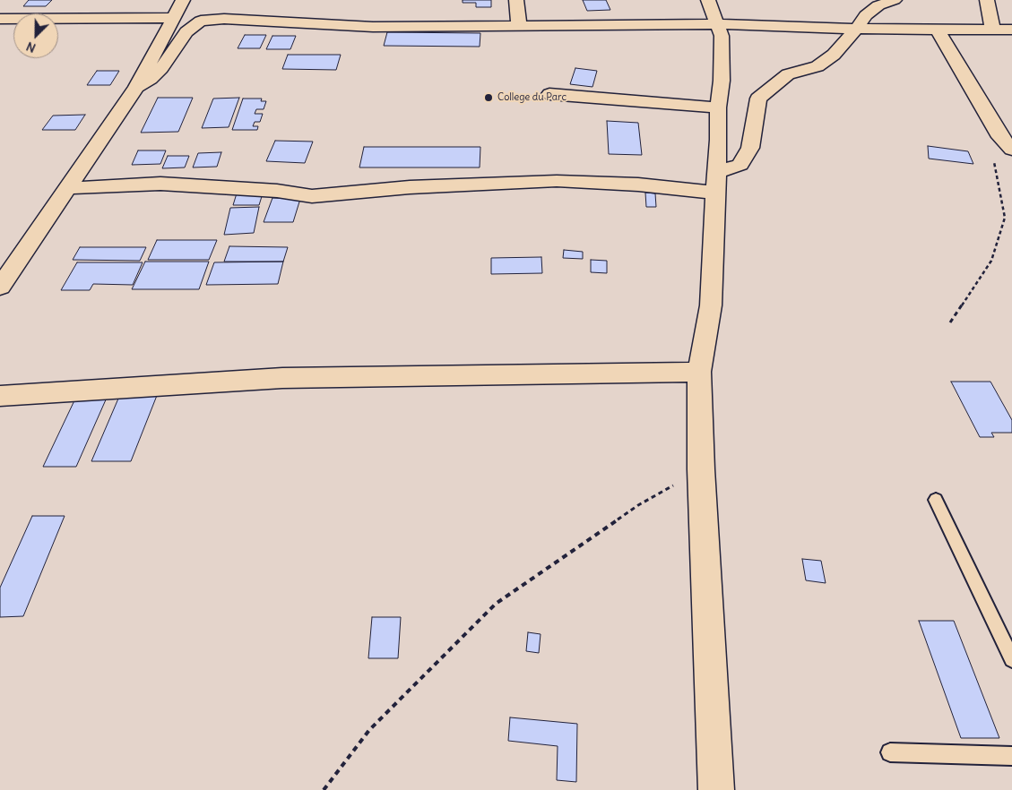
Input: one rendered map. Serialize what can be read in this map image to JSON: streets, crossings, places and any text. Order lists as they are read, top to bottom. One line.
{"places":["College du Parc"],"north":"bottom left"}
